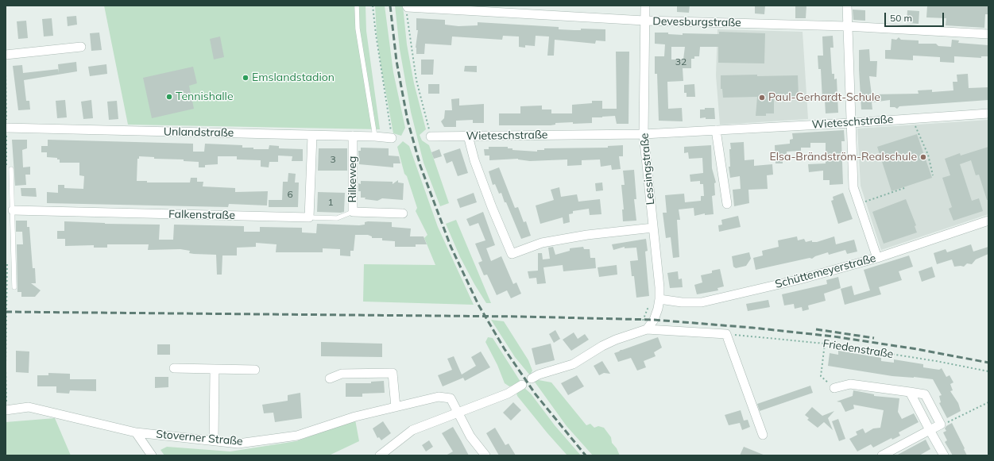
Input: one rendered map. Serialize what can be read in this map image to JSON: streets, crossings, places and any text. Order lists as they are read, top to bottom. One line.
{"streets":{"street":["Devesburgstraße","Wieteschstraße","Unlandstraße","Lessingstraße","Rilkeweg","Falkenstraße","Schüttemeyerstraße","Stoverner Straße"],"path":["Friedenstraße"]},"crossings":[["Devesburgstraße","Lessingstraße"],["Wieteschstraße","Lessingstraße"],["Unlandstraße","Rilkeweg"],["Lessingstraße","Schüttemeyerstraße"]],"places":["Emslandstadion","Tennishalle","Paul-Gerhardt-Schule","Elsa-Brändström-Realschule"],"house_numbers":["32","3","6","1"],"scale_bar":"50 m"}
